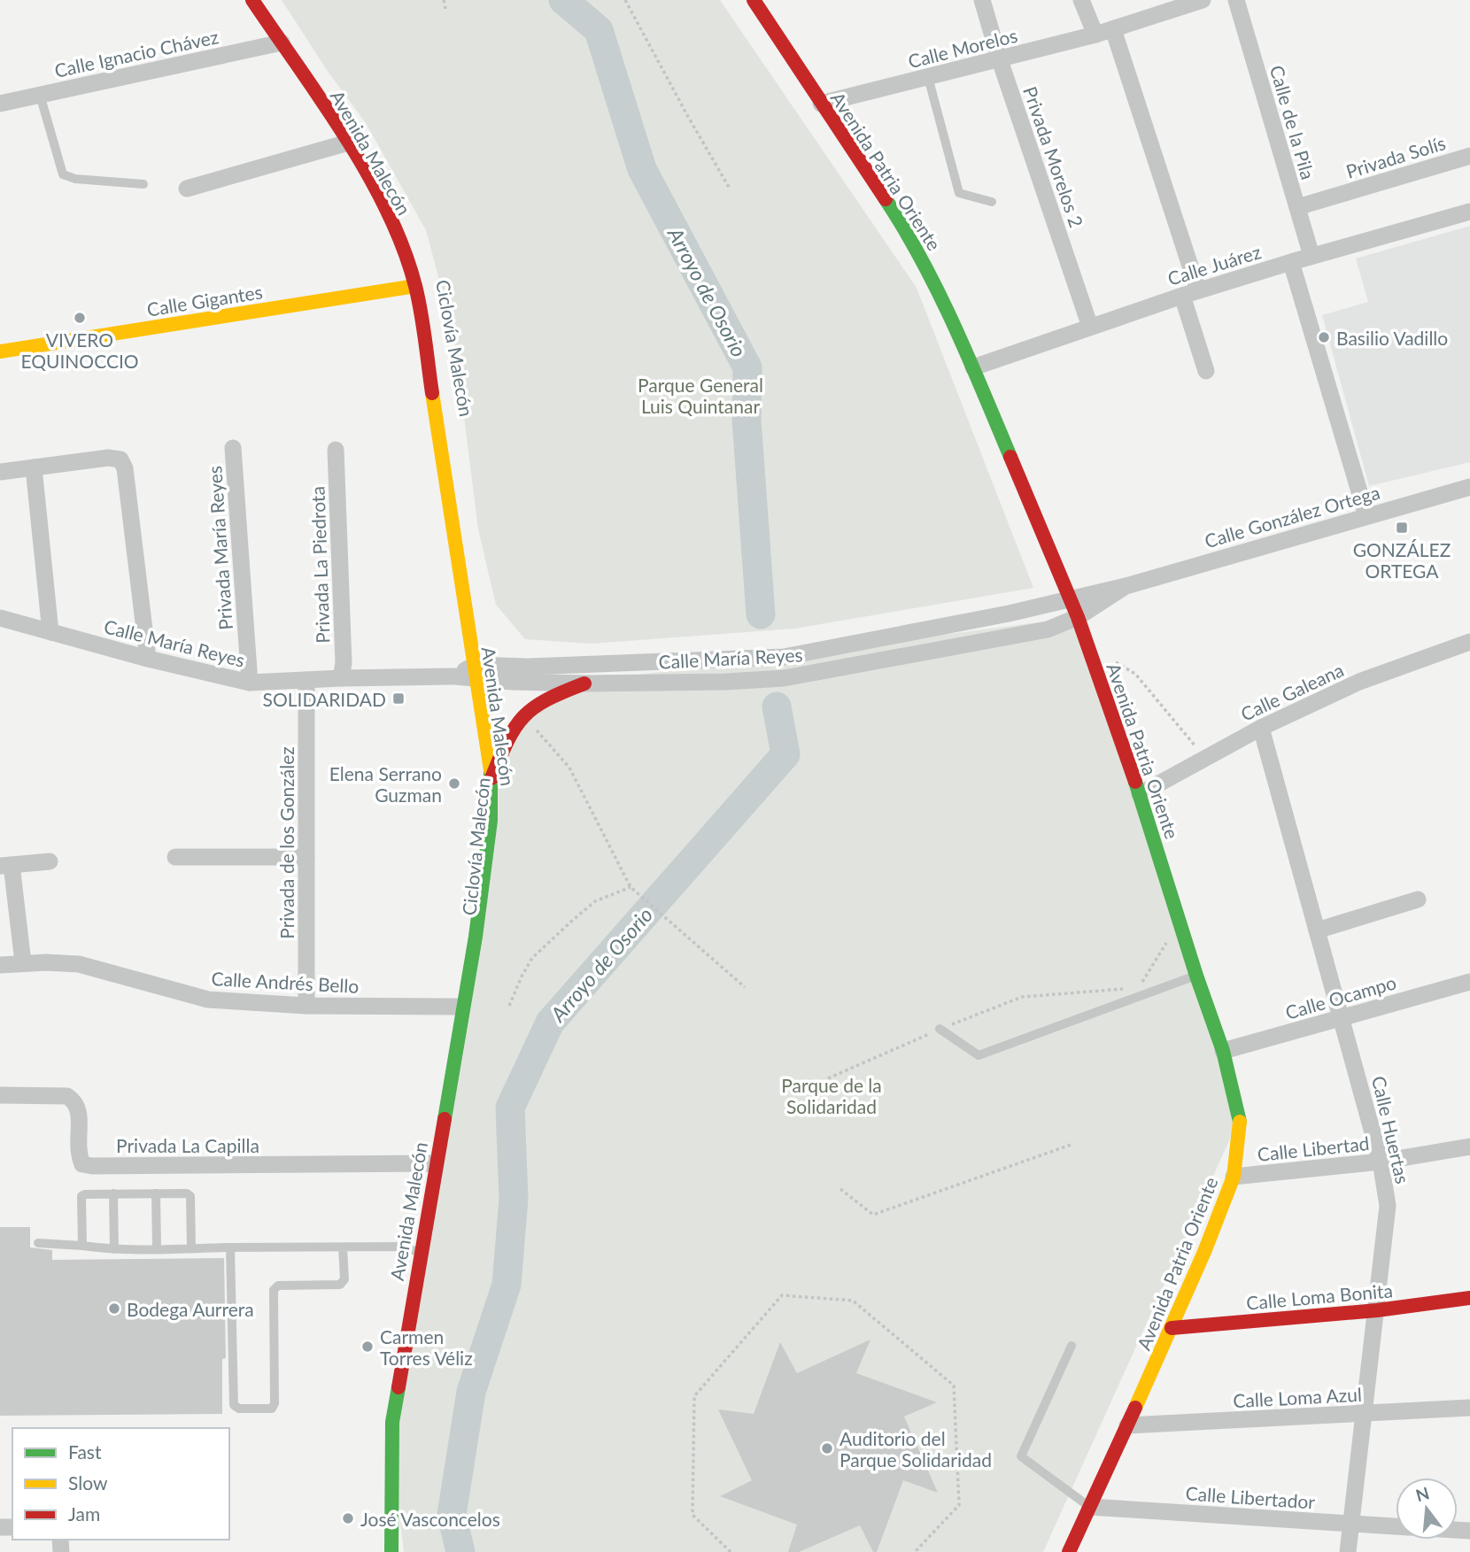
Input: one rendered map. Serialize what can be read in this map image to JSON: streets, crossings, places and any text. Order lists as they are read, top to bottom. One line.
{"streets":{"street":["Calle Morelos","Calle Ignacio Chávez","Calle de la Pila","Avenida Malecón","Privada Morelos 2","Privada Solís","Avenida Patria Oriente","Calle Juárez","Calle Gigantes","Calle González Ortega","Privada María Reyes","Privada La Piedrota","Calle María Reyes","Calle Galeana","Privada de los González","Calle Andrés Bello","Calle Ocampo","Calle Huertas","Privada La Capilla","Calle Libertad","Calle Loma Bonita","Calle Loma Azul","Calle Libertador"]},"crossings":[["Calle Morelos","Privada Morelos 2"],["Calle Morelos","Avenida Patria Oriente"],["Calle Ignacio Chávez","Avenida Malecón"],["Calle de la Pila","Privada Solís"],["Calle de la Pila","Calle Juárez"],["Avenida Malecón","Calle Gigantes"],["Avenida Malecón","Calle María Reyes"],["Avenida Malecón","Calle Andrés Bello"],["Avenida Malecón","Privada La Capilla"],["Privada Morelos 2","Calle Juárez"],["Avenida Patria Oriente","Calle Juárez"],["Avenida Patria Oriente","Calle González Ortega"],["Avenida Patria Oriente","Calle María Reyes"],["Avenida Patria Oriente","Calle Galeana"],["Avenida Patria Oriente","Calle Ocampo"],["Avenida Patria Oriente","Calle Libertad"],["Avenida Patria Oriente","Calle Loma Bonita"],["Avenida Patria Oriente","Calle Loma Azul"],["Avenida Patria Oriente","Calle Libertador"],["Calle González Ortega","Calle María Reyes"],["Privada María Reyes","Calle María Reyes"],["Privada La Piedrota","Calle María Reyes"],["Calle María Reyes","Privada de los González"],["Calle Galeana","Calle Huertas"],["Privada de los González","Calle Andrés Bello"],["Calle Ocampo","Calle Huertas"],["Calle Huertas","Calle Libertad"],["Calle Huertas","Calle Loma Bonita"],["Calle Huertas","Calle Loma Azul"],["Calle Huertas","Calle Libertador"]],"water":["Arroyo de Osorio"],"parks":["Parque General Luis Quintanar","Parque de la Solidaridad"],"places":{"other":["VIVERO EQUINOCCIO","Basilio Vadillo","Elena Serrano Guzman","Bodega Aurrera","Carmen Torres Véliz","Auditorio del Parque Solidaridad","José Vasconcelos"],"transit":["GONZÁLEZ ORTEGA","SOLIDARIDAD"]},"legend":["Fast","Slow","Jam"],"north":"top"}
